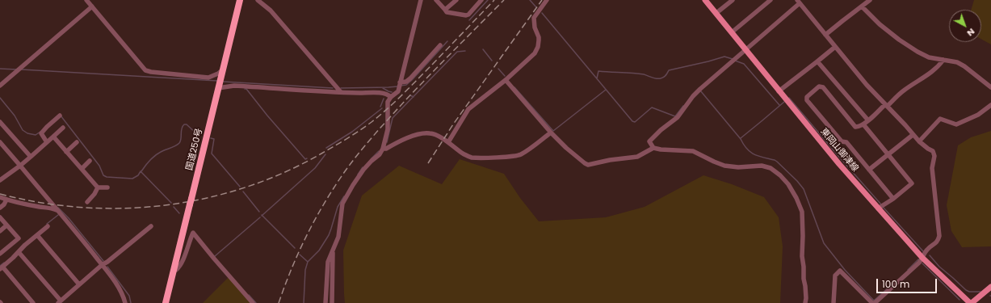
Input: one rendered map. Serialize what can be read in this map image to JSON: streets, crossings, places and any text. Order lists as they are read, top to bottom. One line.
{"streets":{"highway":["国道250号"],"main road":["東岡山御津線"]},"scale_bar":"100 m","north":"bottom right"}
